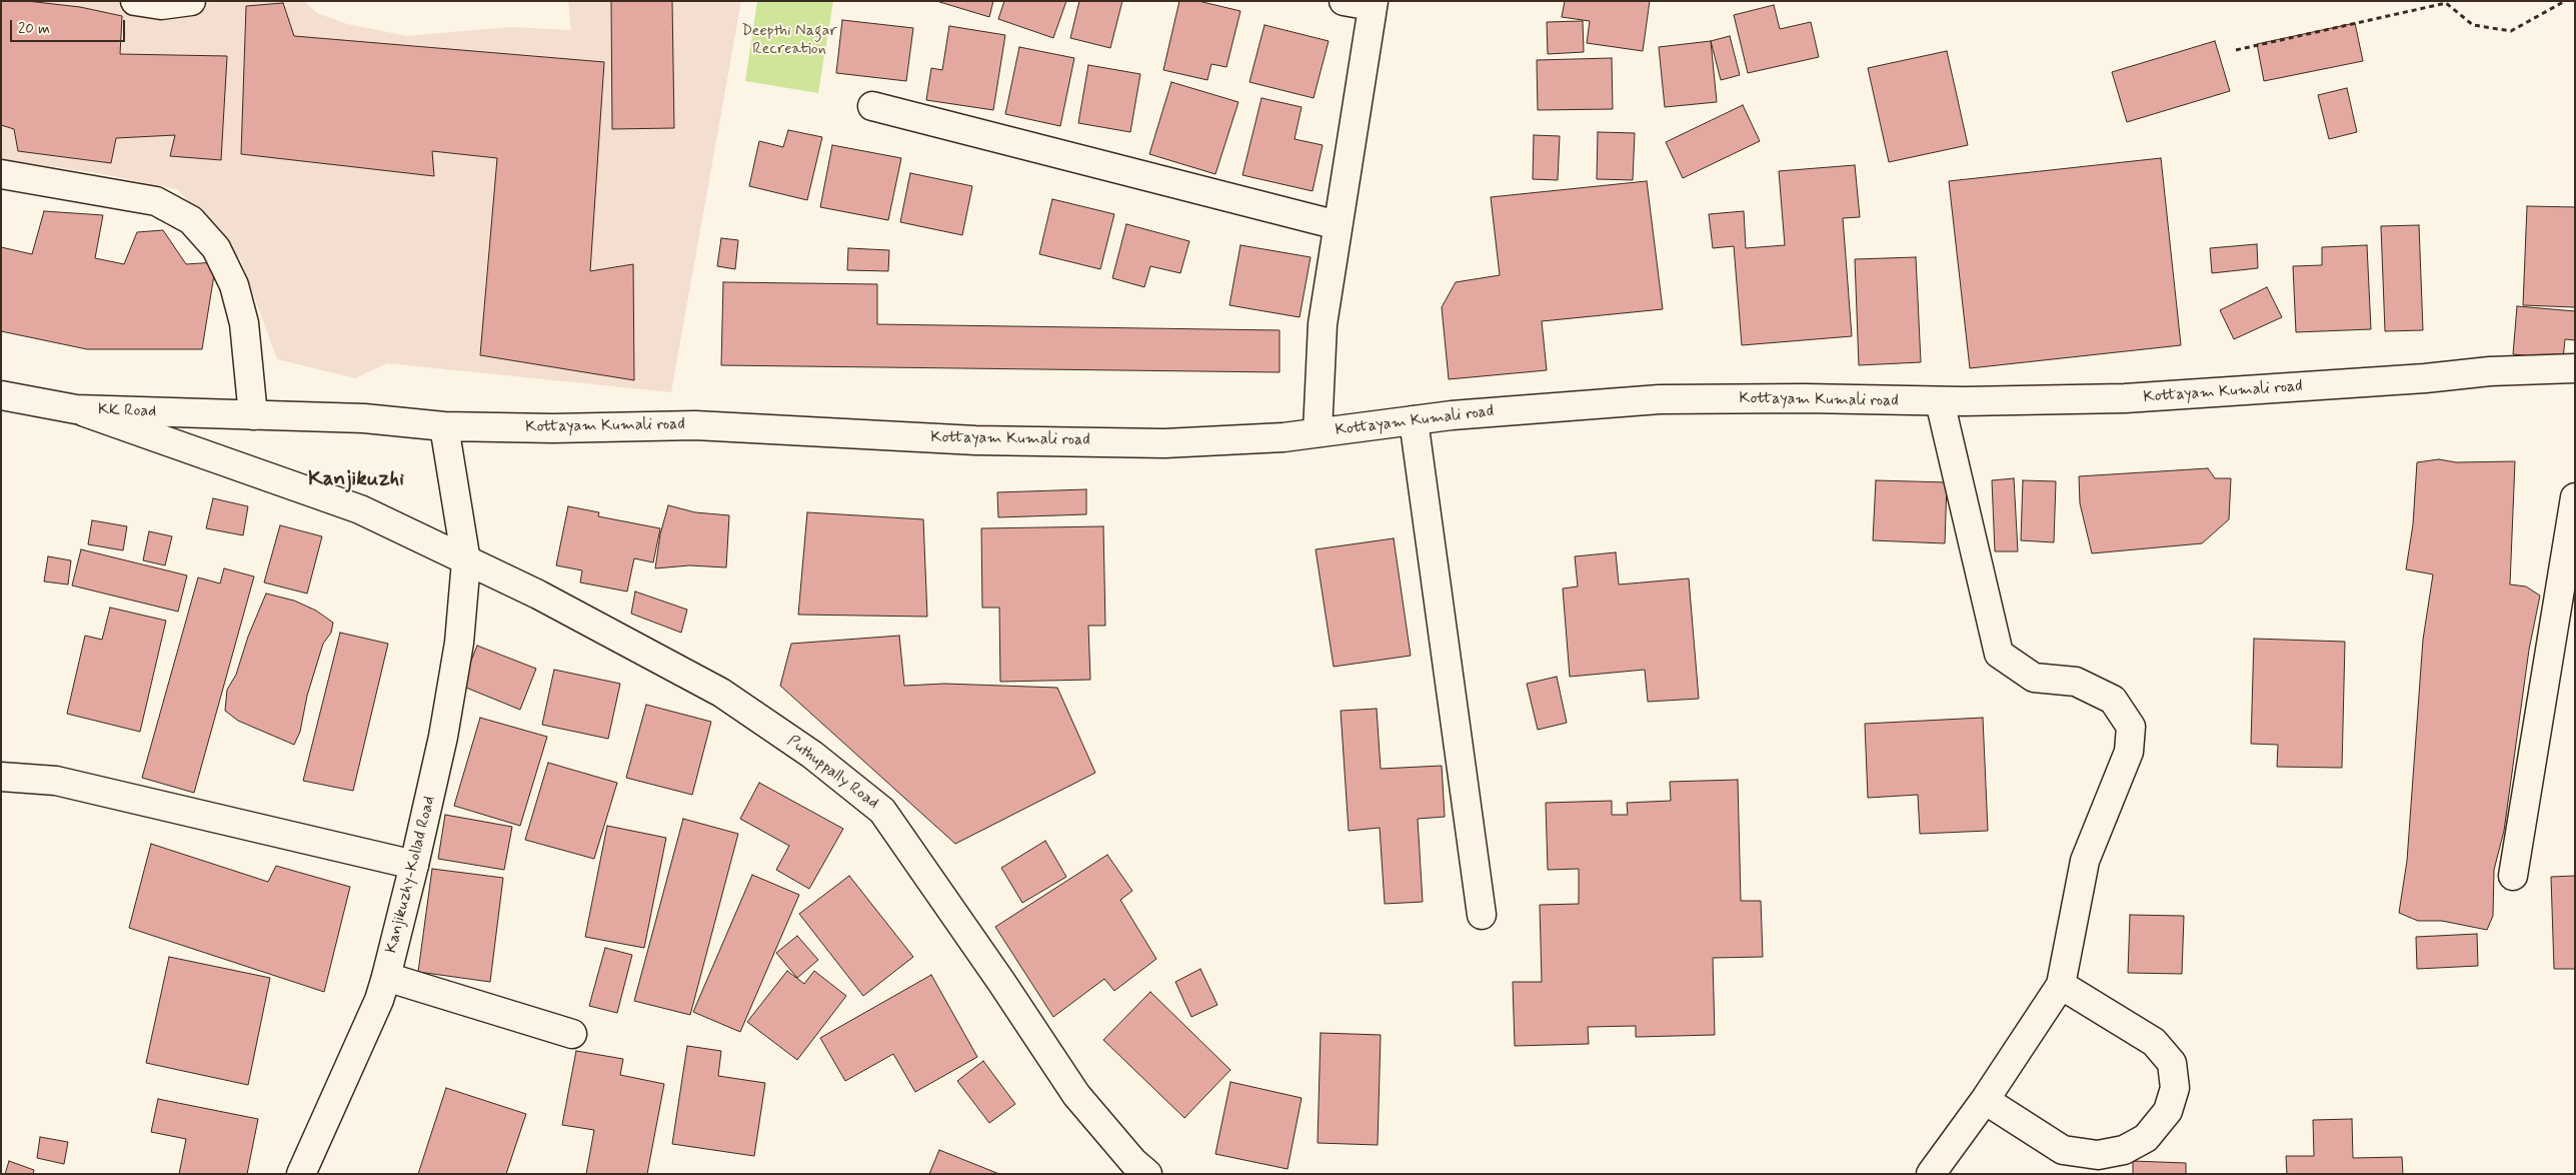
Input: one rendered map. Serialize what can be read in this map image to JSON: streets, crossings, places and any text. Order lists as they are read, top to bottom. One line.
{"streets":{"main road":["Kottayam Kumali road","KK Road","Puthuppally Road","Kanjikuzhy-Kollad Road"]},"crossings":[["Kottayam Kumali road","KK Road"],["Kottayam Kumali road","Kanjikuzhy-Kollad Road"],["KK Road","Puthuppally Road"],["Puthuppally Road","Kanjikuzhy-Kollad Road"]],"districts":["Kanjikuzhi"],"parks":["Deepthi Nagar Recreation"],"scale_bar":"20 m"}
